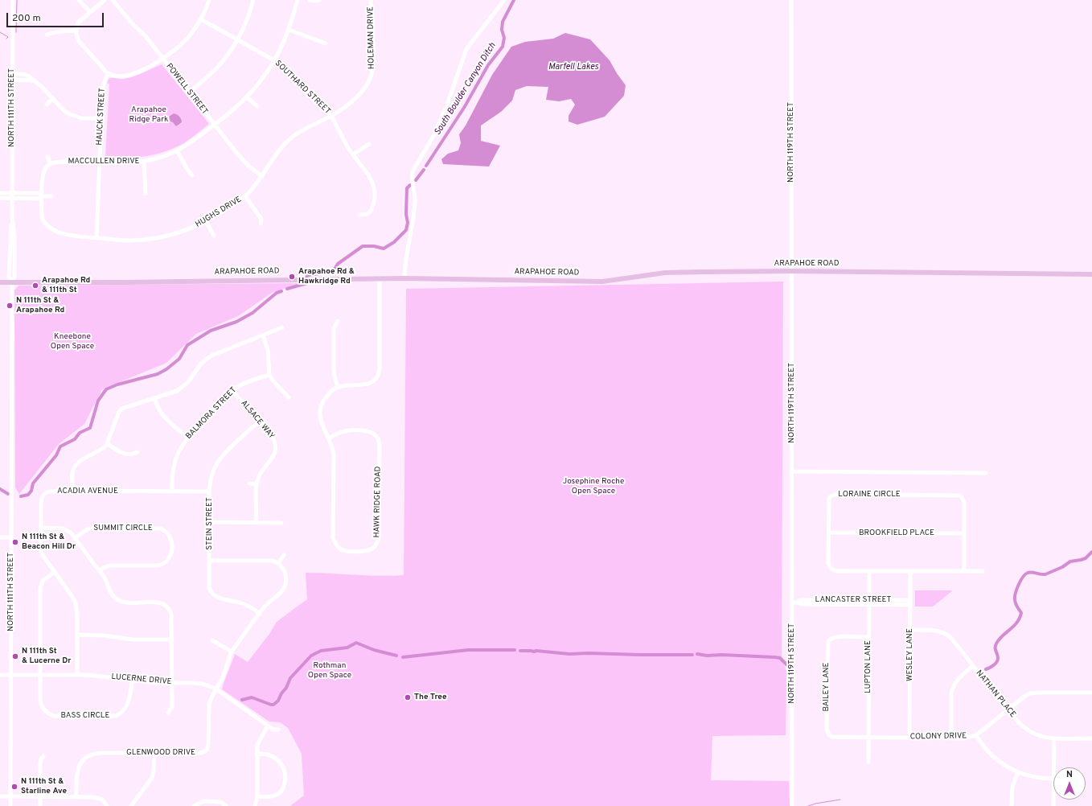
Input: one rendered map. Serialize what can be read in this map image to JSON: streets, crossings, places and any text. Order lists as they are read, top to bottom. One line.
{"streets":{"main road":["ARAPAHOE ROAD"],"street":["HOLEMAN DRIVE","SOUTHARD STREET","POWELL STREET","NORTH 111TH STREET","HAUCK STREET","NORTH 119TH STREET","MACCULLEN DRIVE","HUGHS DRIVE","BALMORA STREET","ALSACE WAY","ACADIA AVENUE","LORAINE CIRCLE","HAWK RIDGE ROAD","STEIN STREET","SUMMIT CIRCLE","BROOKFIELD PLACE","LANCASTER STREET","WESLEY LANE","LUPTON LANE","LUCERNE DRIVE","BAILEY LANE","NATHAN PLACE","BASS CIRCLE","COLONY DRIVE","GLENWOOD DRIVE"]},"crossings":[["HOLEMAN DRIVE","SOUTHARD STREET"],["HOLEMAN DRIVE","HUGHS DRIVE"],["SOUTHARD STREET","MACCULLEN DRIVE"],["SOUTHARD STREET","HUGHS DRIVE"],["POWELL STREET","MACCULLEN DRIVE"],["POWELL STREET","HUGHS DRIVE"],["NORTH 111TH STREET","ARAPAHOE ROAD"],["NORTH 111TH STREET","LUCERNE DRIVE"],["HAUCK STREET","MACCULLEN DRIVE"],["HAUCK STREET","HUGHS DRIVE"],["NORTH 119TH STREET","ARAPAHOE ROAD"],["NORTH 119TH STREET","LANCASTER STREET"],["MACCULLEN DRIVE","HUGHS DRIVE"],["BALMORA STREET","ALSACE WAY"],["BALMORA STREET","ACADIA AVENUE"],["ALSACE WAY","STEIN STREET"],["ACADIA AVENUE","STEIN STREET"],["ACADIA AVENUE","LUCERNE DRIVE"],["ACADIA AVENUE","BASS CIRCLE"],["LORAINE CIRCLE","BROOKFIELD PLACE"],["LORAINE CIRCLE","WESLEY LANE"],["LORAINE CIRCLE","LUPTON LANE"],["STEIN STREET","GLENWOOD DRIVE"],["LANCASTER STREET","WESLEY LANE"],["LANCASTER STREET","LUPTON LANE"],["WESLEY LANE","NATHAN PLACE"],["WESLEY LANE","COLONY DRIVE"],["LUPTON LANE","BAILEY LANE"],["LUPTON LANE","COLONY DRIVE"],["LUCERNE DRIVE","BASS CIRCLE"],["LUCERNE DRIVE","GLENWOOD DRIVE"],["BAILEY LANE","COLONY DRIVE"],["NATHAN PLACE","COLONY DRIVE"]],"water":["Marfell Lakes","South Boulder Canyon Ditch"],"parks":["Arapahoe Ridge Park","Kneebone Open Space","Josephine Roche Open Space","Rothman Open Space"],"places":["Arapahoe Rd & Hawkridge Rd","Arapahoe Rd & 111th St","N 111th St & Arapahoe Rd","N 111th St & Beacon Hill Dr","N 111th St & Lucerne Dr","The Tree","N 111th St & Starline Ave"],"scale_bar":"200 m","north":"top"}
